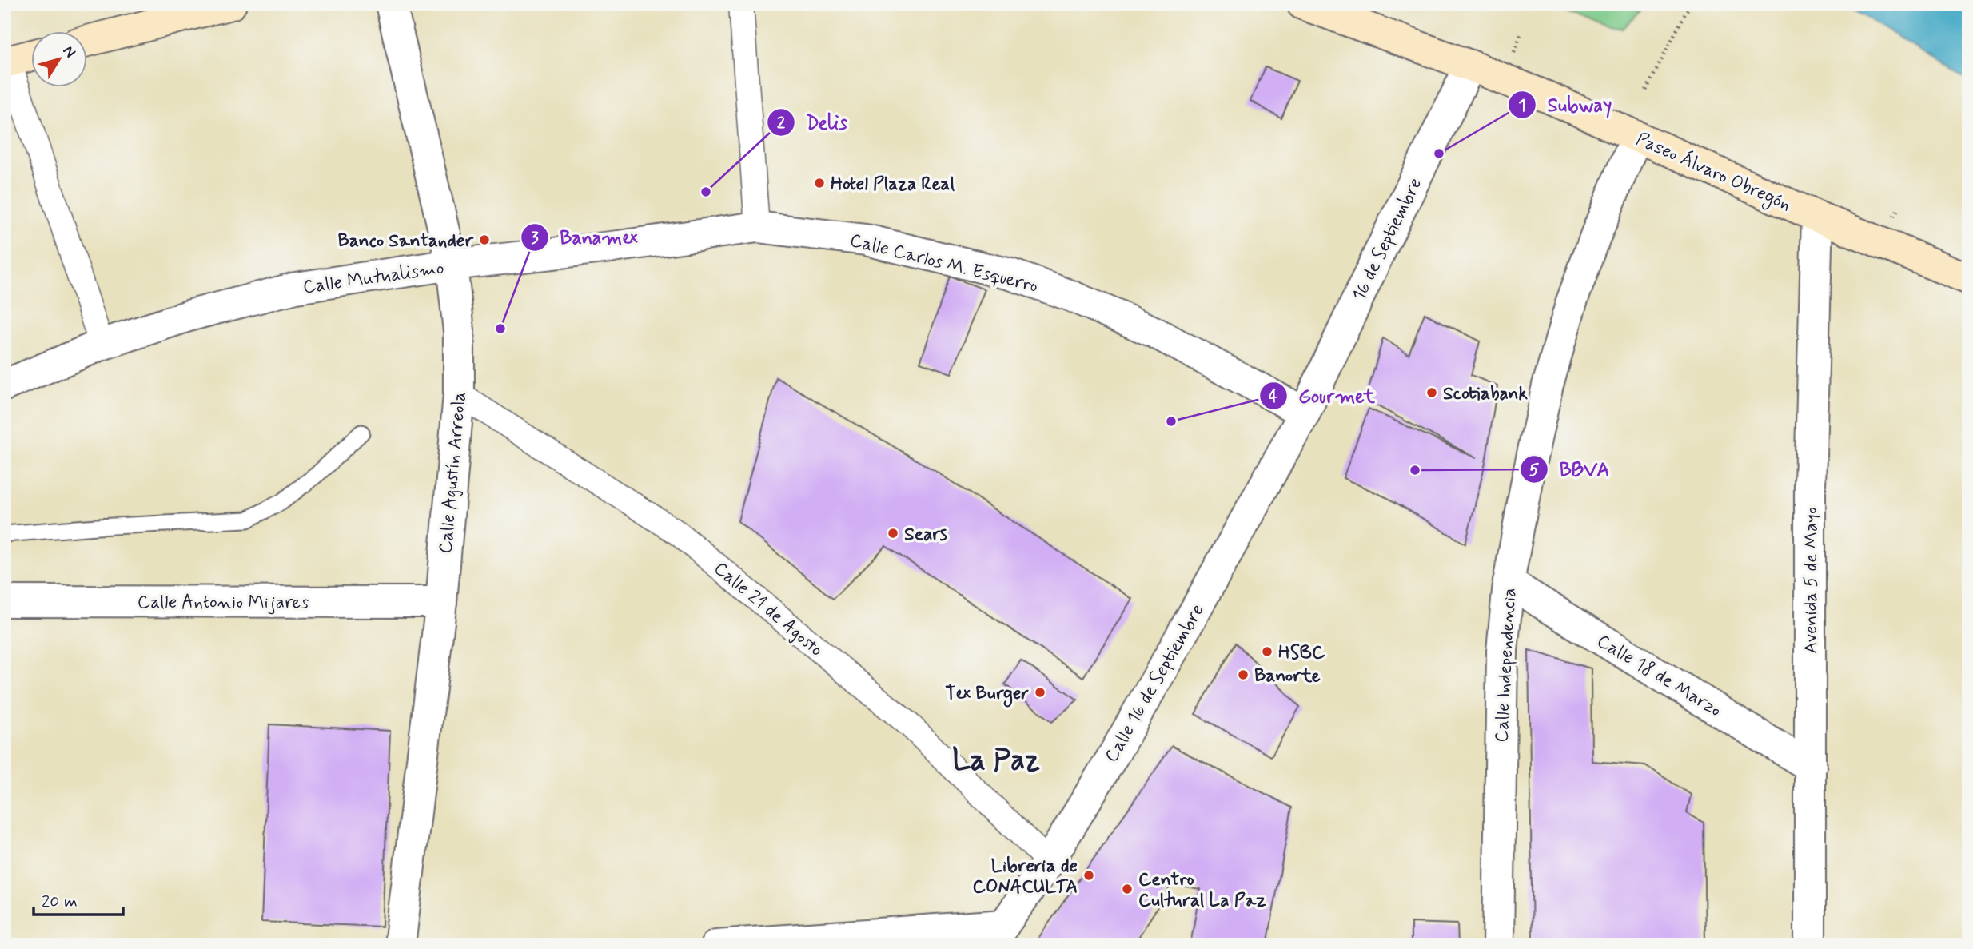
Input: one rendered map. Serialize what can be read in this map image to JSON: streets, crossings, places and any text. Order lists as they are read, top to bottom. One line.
{"streets":{"main road":["Paseo Álvaro Obregón"],"street":["16 de Septiembre","Calle Carlos M. Esquerro","Calle Mutualismo","Calle Agustín Arreola","Avenida 5 de Mayo","Calle Antonio Mijares","Calle 21 de Agosto","Calle Independencia","Calle 18 de Marzo","Calle 16 de Septiembre"]},"crossings":[["Paseo Álvaro Obregón","16 de Septiembre"],["Paseo Álvaro Obregón","Avenida 5 de Mayo"],["Paseo Álvaro Obregón","Calle Independencia"],["16 de Septiembre","Calle Carlos M. Esquerro"],["16 de Septiembre","Calle 16 de Septiembre"],["Calle Carlos M. Esquerro","Calle Mutualismo"],["Calle Carlos M. Esquerro","Calle 16 de Septiembre"],["Calle Mutualismo","Calle Agustín Arreola"],["Calle Agustín Arreola","Calle Antonio Mijares"],["Calle Agustín Arreola","Calle 21 de Agosto"],["Avenida 5 de Mayo","Calle 18 de Marzo"],["Calle 21 de Agosto","Calle 16 de Septiembre"],["Calle Independencia","Calle 18 de Marzo"]],"districts":["La Paz"],"places":["Subway","Hotel Plaza Real","Delis","Banco Santander","Banamex","Scotiabank","Gourmet","BBVA","Sears","HSBC","Banorte","Tex Burger","Libreria de CONACULTA","Centro Cultural La Paz"],"scale_bar":"20 m","north":"top right"}
